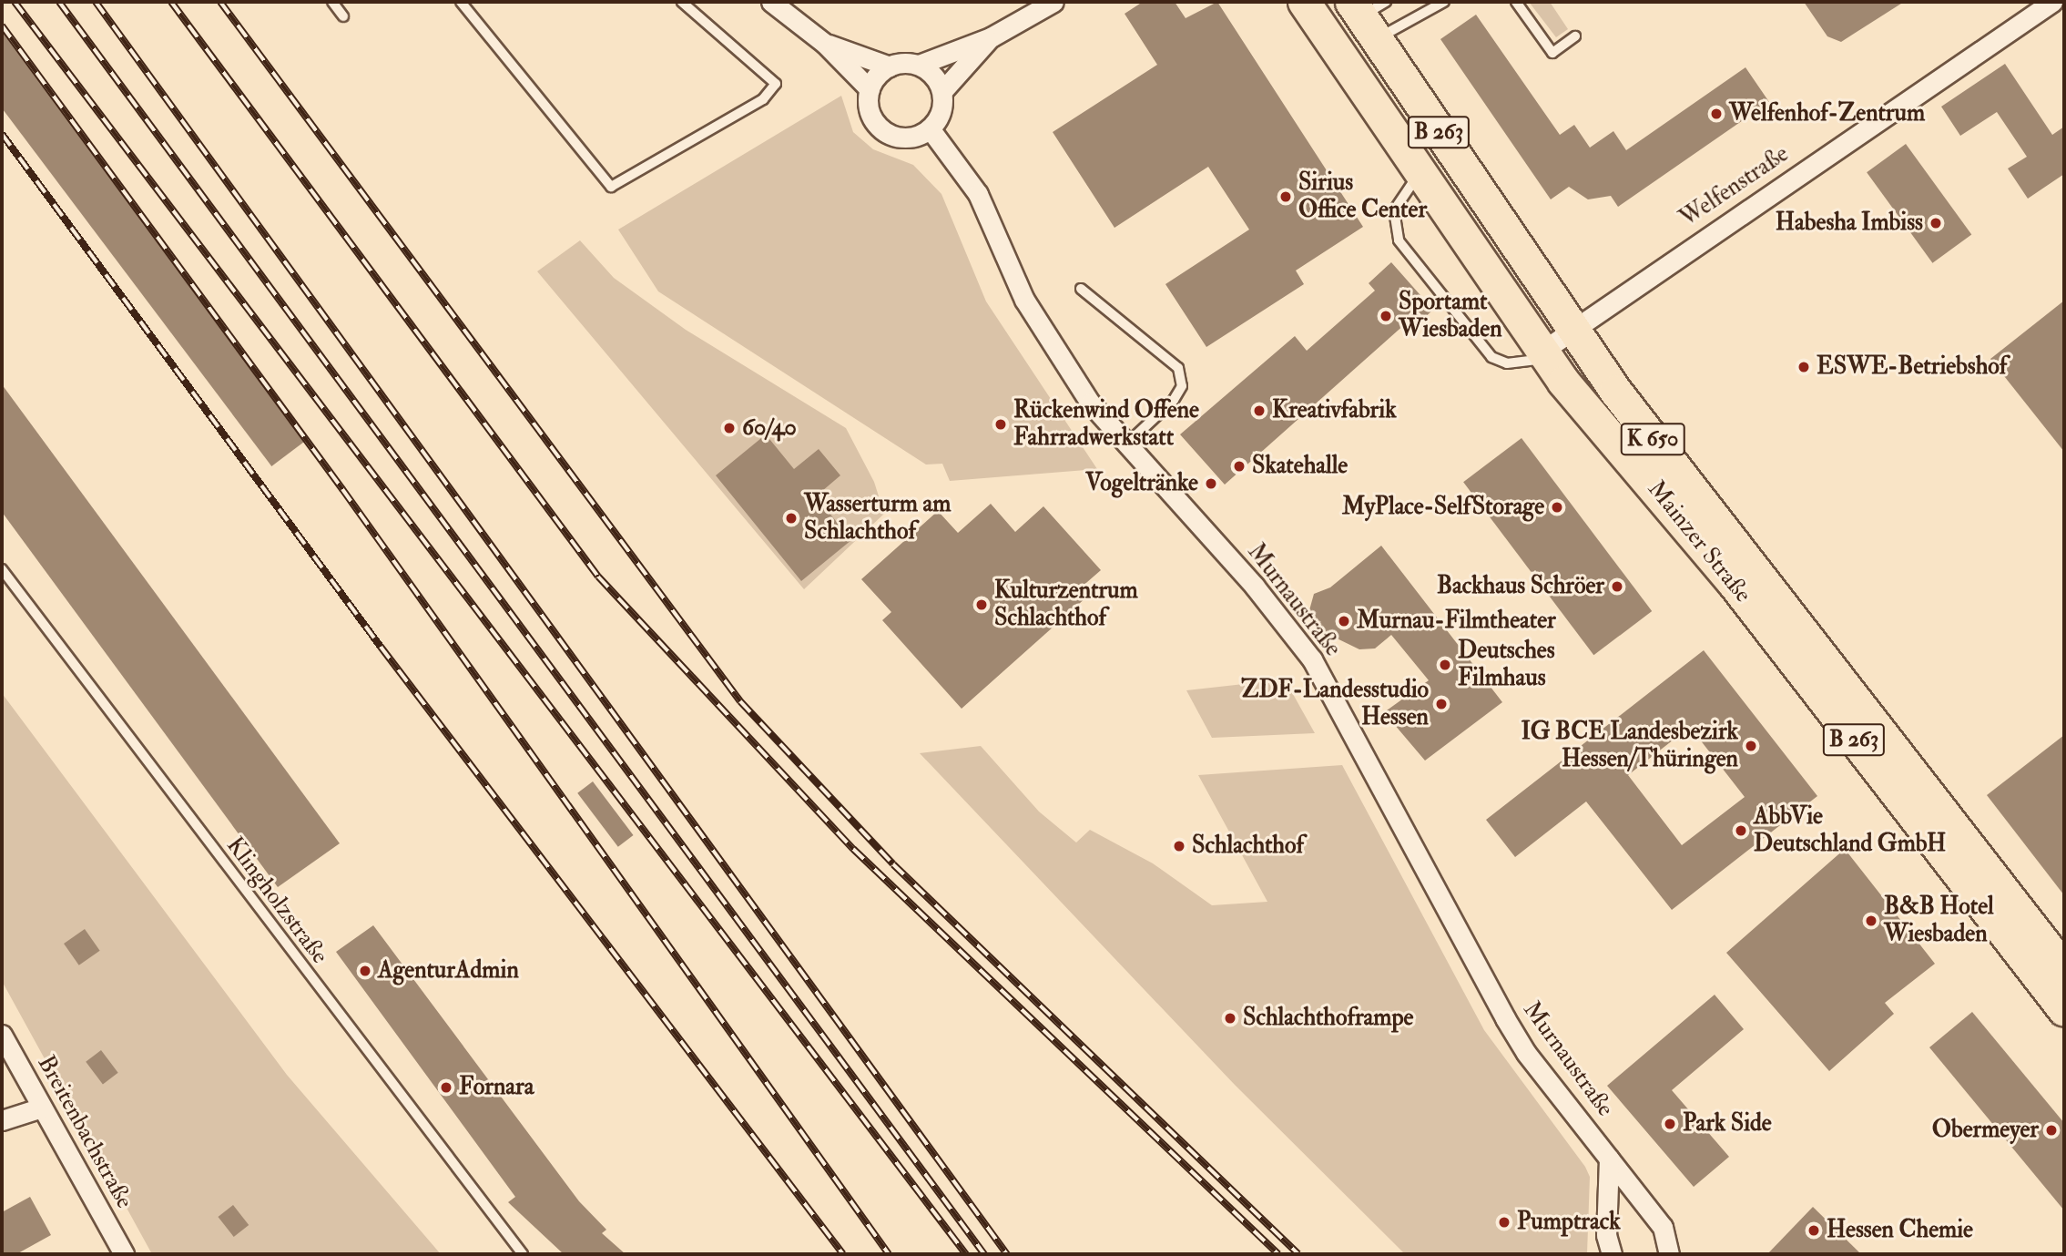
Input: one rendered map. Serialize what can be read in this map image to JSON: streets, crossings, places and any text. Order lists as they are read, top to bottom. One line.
{"streets":{"main road":["B 263","K 650","Mainzer Straße"],"street":["Welfenstraße","Murnaustraße","Breitenbachstraße"],"lane":["Klingholzstraße"]},"crossings":[["Welfenstraße","Mainzer Straße"]],"places":["Welfenhof-Zentrum","Sirius Office Center","Habesha Imbiss","Sportamt Wiesbaden","ESWE-Betriebshof","Kreativfabrik","Rückenwind Offene Fahrradwerkstatt","60/40","Skatehalle","Vogeltränke","MyPlace-SelfStorage","Wasserturm am Schlachthof","Backhaus Schröer","Kulturzentrum Schlachthof","Murnau-Filmtheater","Deutsches Filmhaus","ZDF-Landesstudio Hessen","IG BCE Landesbezirk Hessen/Thüringen","AbbVie Deutschland GmbH","Schlachthof","B&B Hotel Wiesbaden","AgenturAdmin","Schlachthoframpe","Fornara","Park Side","Obermeyer","Pumptrack","Hessen Chemie"]}
